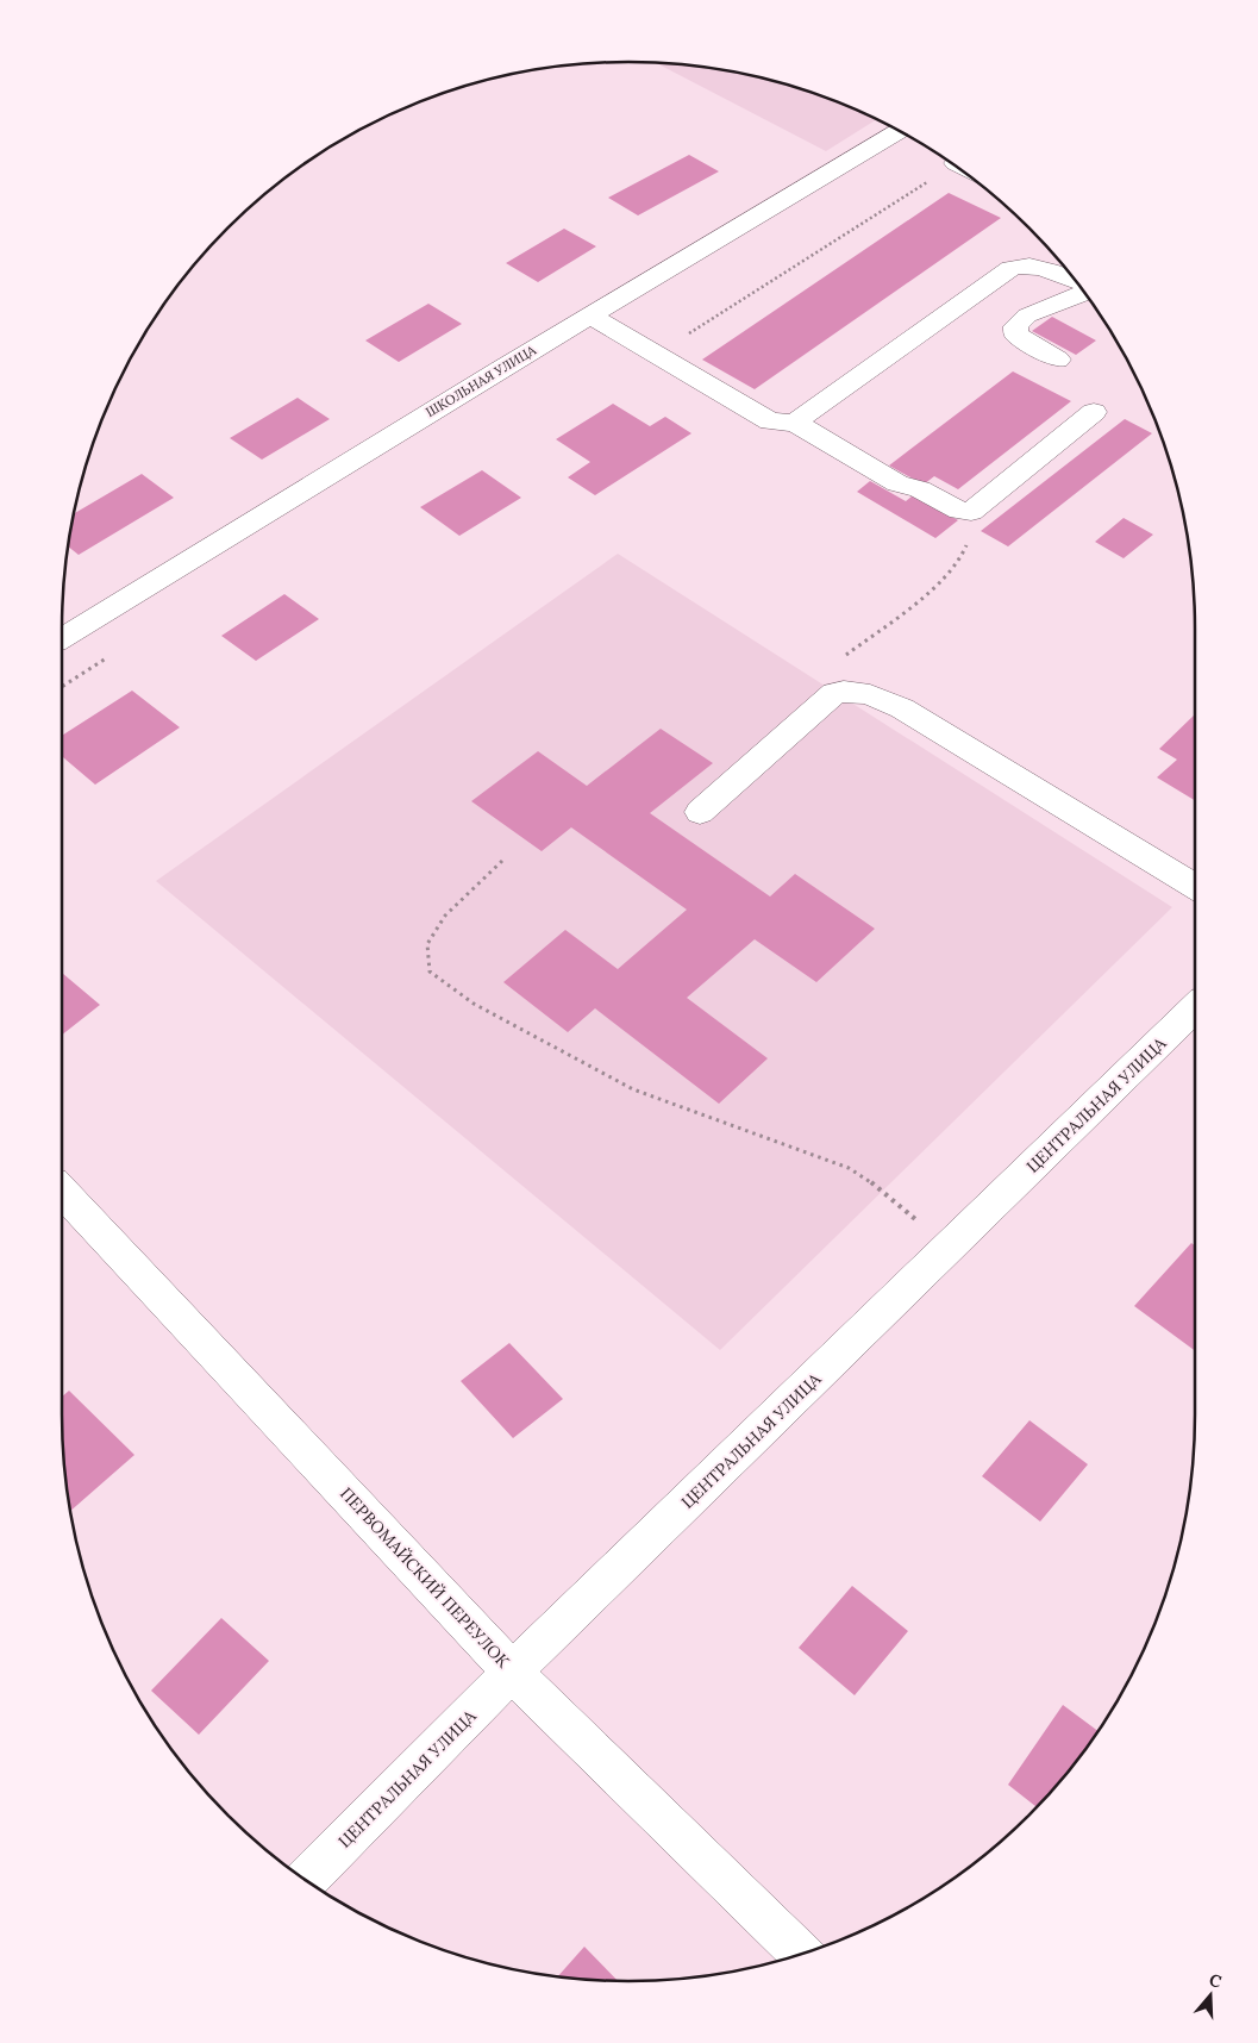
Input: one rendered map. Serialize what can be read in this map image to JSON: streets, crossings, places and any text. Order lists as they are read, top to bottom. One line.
{"streets":{"street":["ШКОЛЬНАЯ УЛИЦА","ЦЕНТРАЛЬНАЯ УЛИЦА","ПЕРВОМАЙСКИЙ ПЕРЕУЛОК"]},"crossings":[["ЦЕНТРАЛЬНАЯ УЛИЦА","ПЕРВОМАЙСКИЙ ПЕРЕУЛОК"]],"north":"top"}
